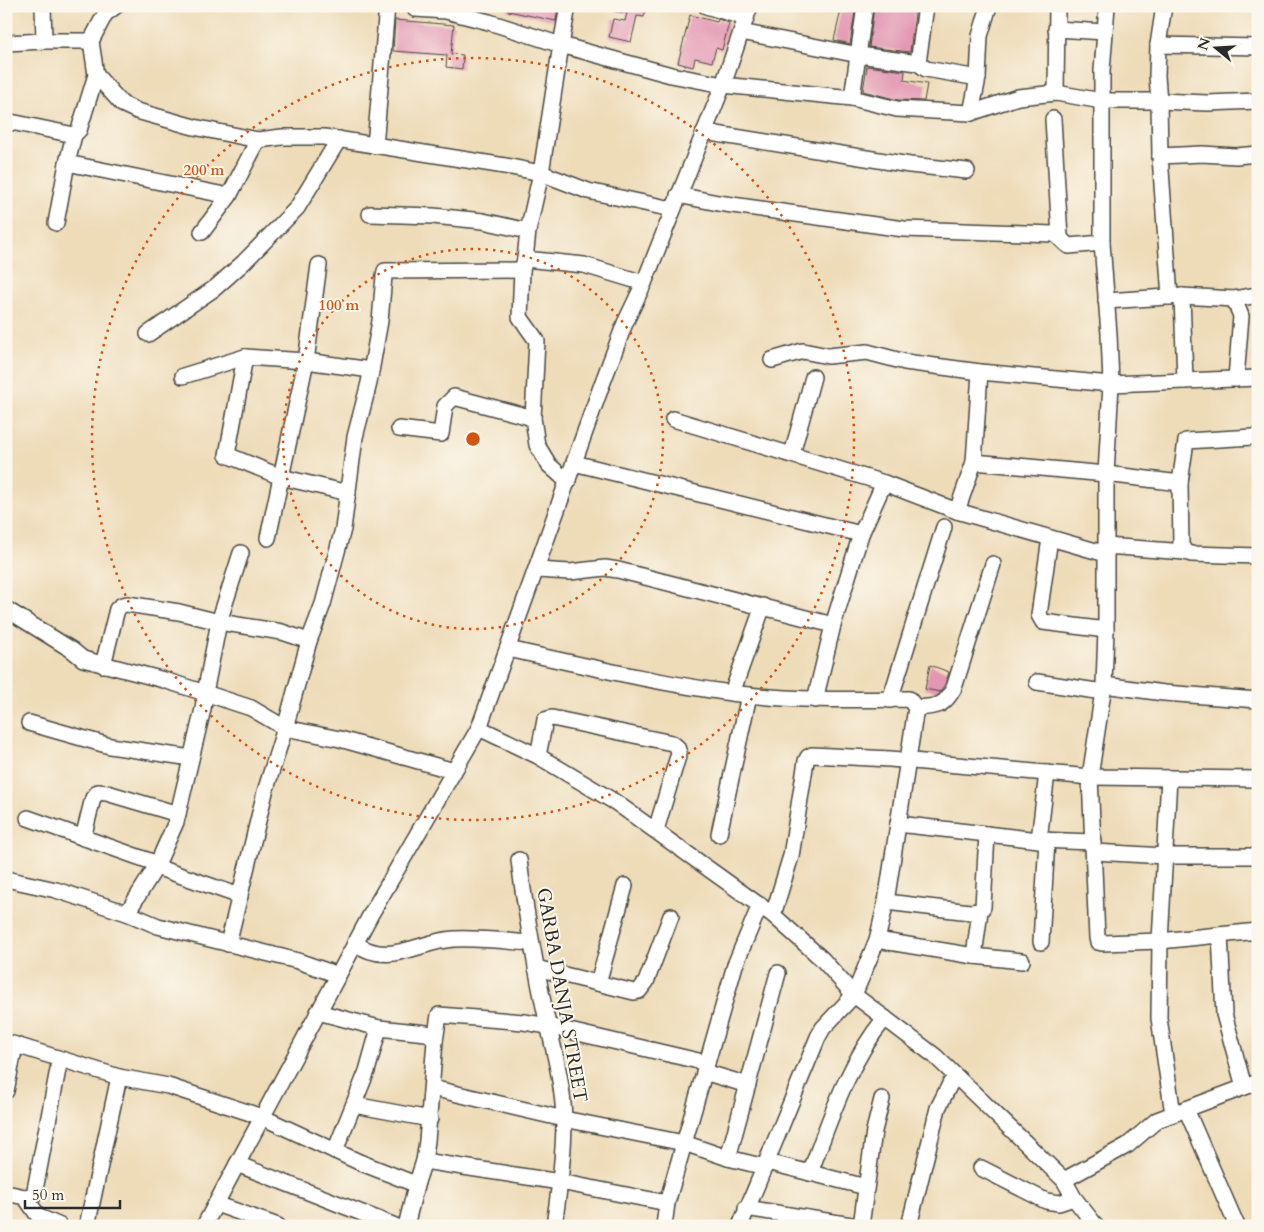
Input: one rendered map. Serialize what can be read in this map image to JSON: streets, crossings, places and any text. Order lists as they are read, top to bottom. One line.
{"streets":{"street":["GARBA DANJA STREET"]},"scale_bar":"50 m","north":"left","rings":["200 m","100 m"]}
